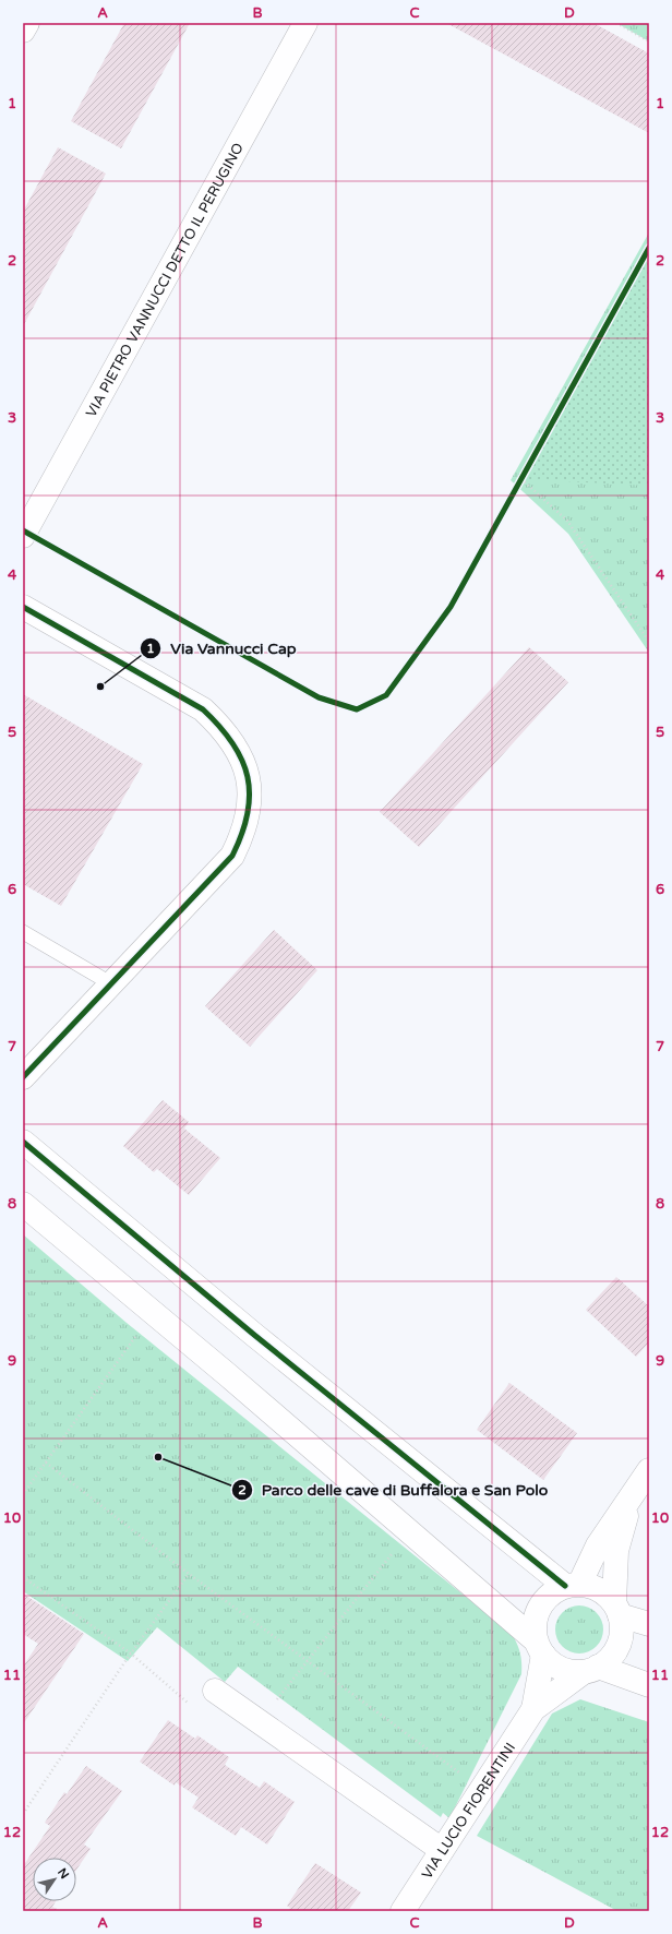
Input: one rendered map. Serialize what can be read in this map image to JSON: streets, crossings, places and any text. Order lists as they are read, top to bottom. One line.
{"streets":{"street":["VIA PIETRO VANNUCCI DETTO IL PERUGINO","VIA LUCIO FIORENTINI"]},"places":["Via Vannucci Cap","Parco delle cave di Buffalora e San Polo"],"north":"top right","grid":{"columns":["A","B","C","D"],"rows":["1","2","3","4","5","6","7","8","9","10","11","12"]}}
